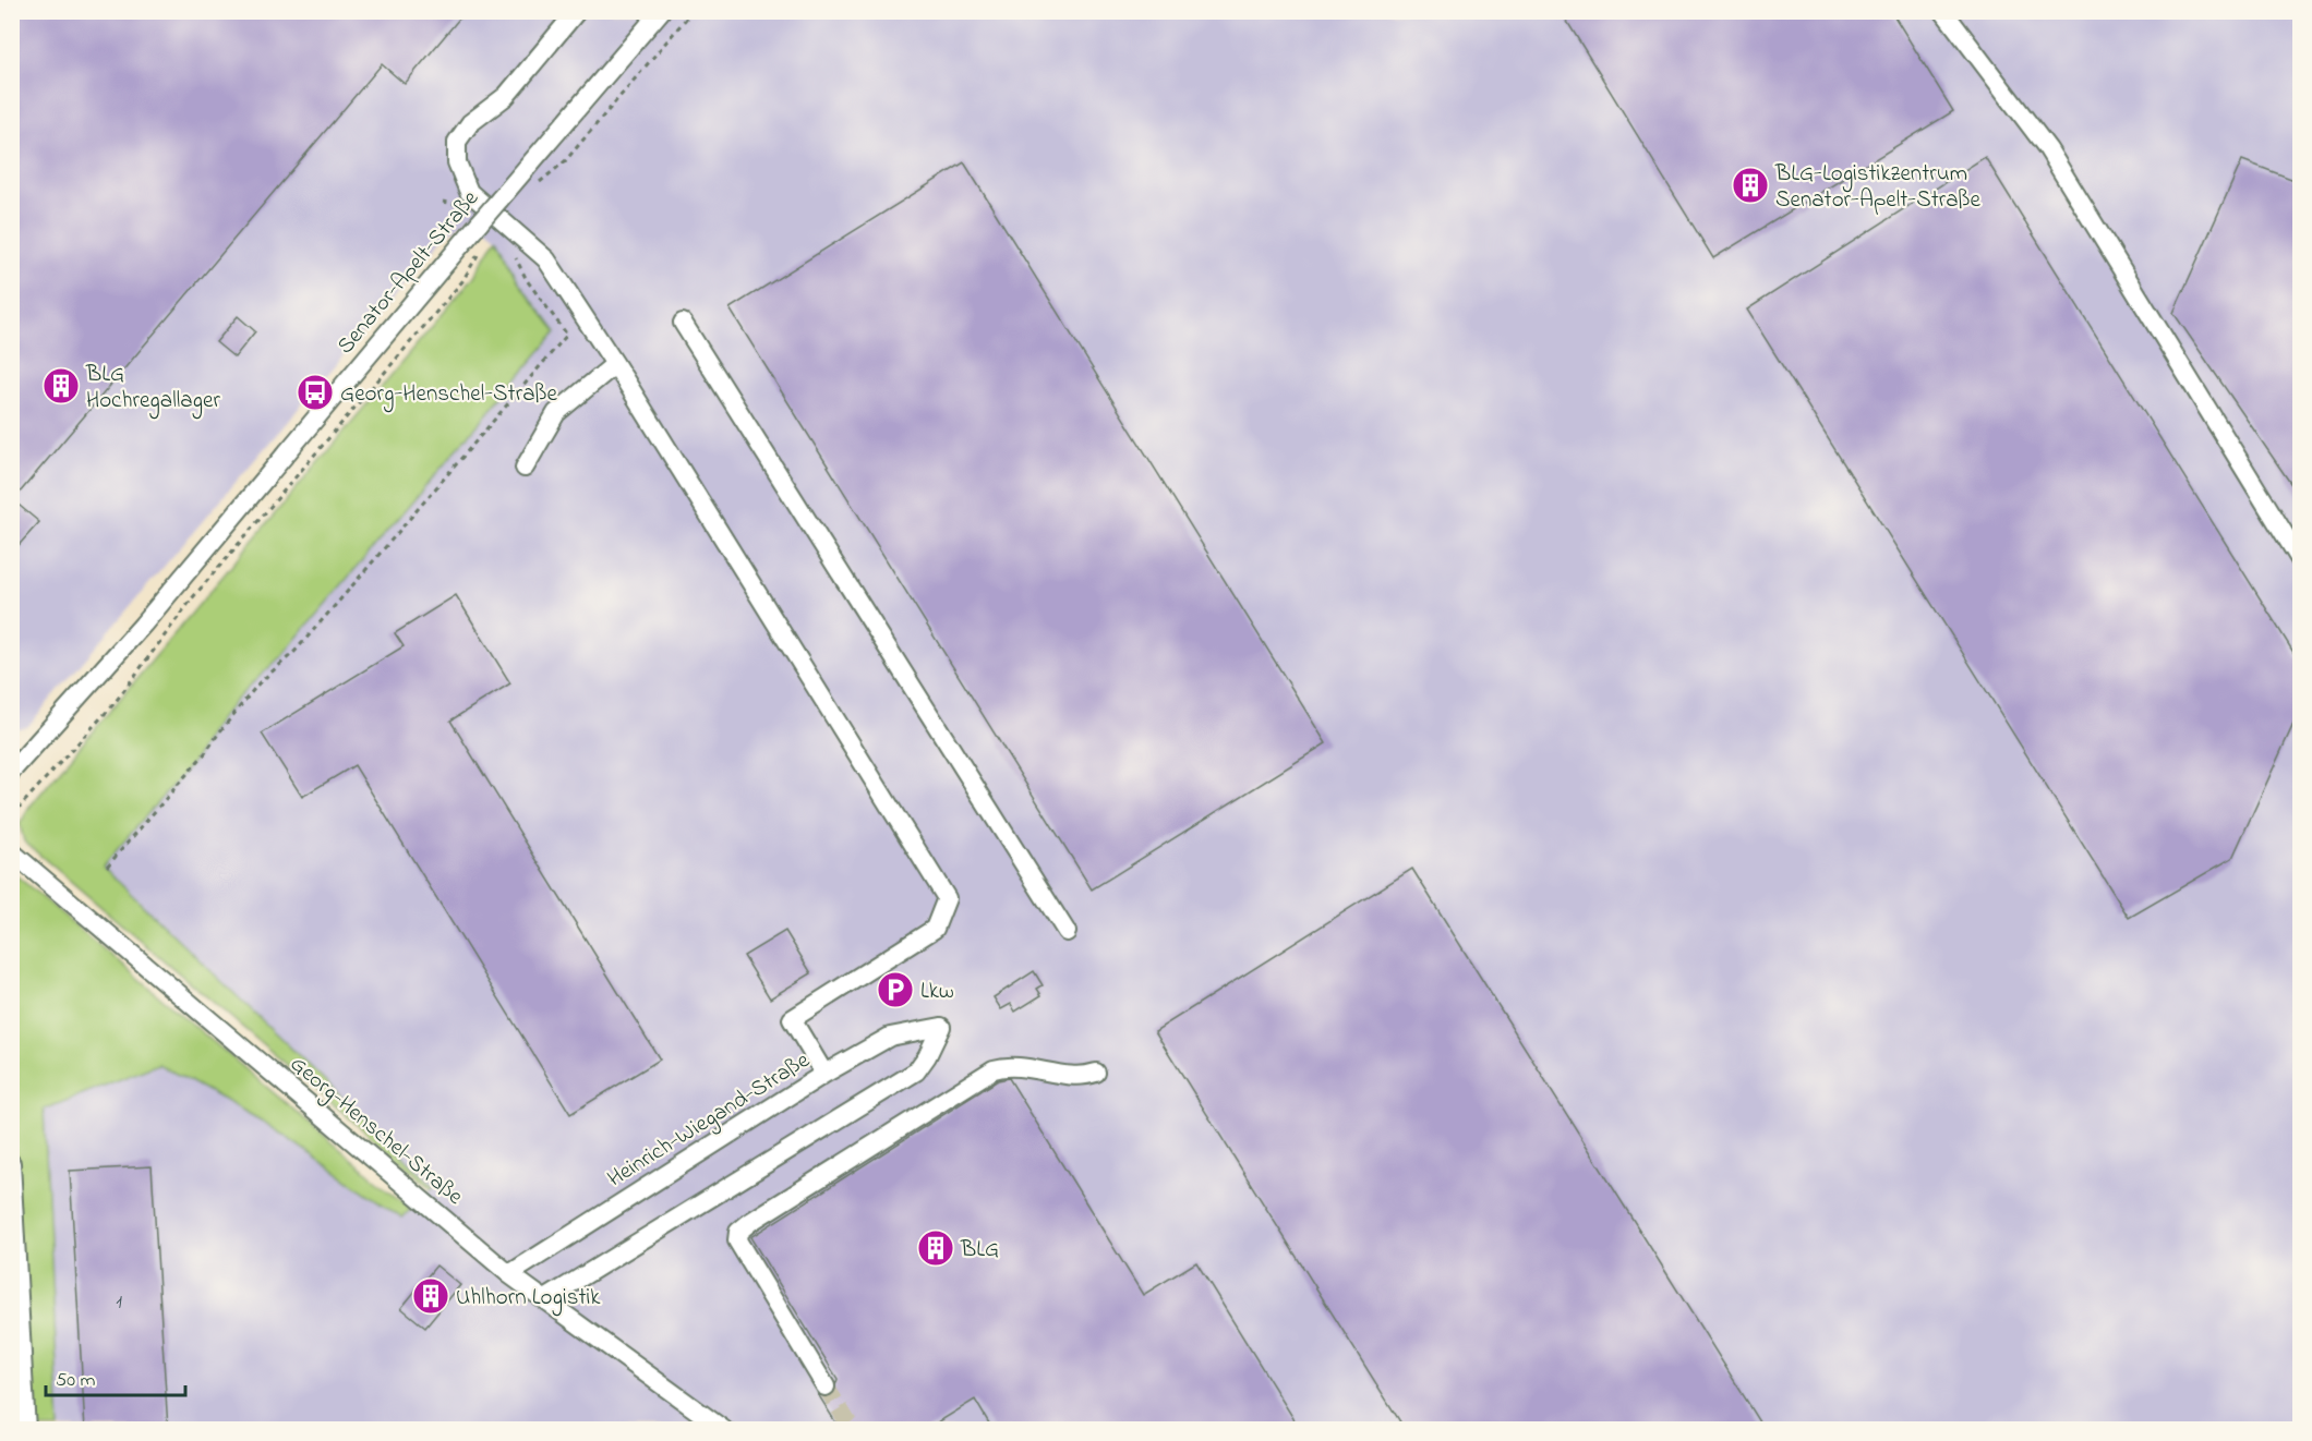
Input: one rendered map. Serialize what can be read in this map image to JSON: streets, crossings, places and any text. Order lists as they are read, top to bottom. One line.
{"streets":{"street":["Senator-Apelt-Straße","Heinrich-Wiegand-Straße","Georg-Henschel-Straße"]},"crossings":[["Heinrich-Wiegand-Straße","Georg-Henschel-Straße"]],"places":{"building":["BLG-Logistikzentrum Senator-Apelt-Straße","BLG Hochregallager","BLG","Uhlhorn Logistik"],"bus stop":["Georg-Henschel-Straße"],"parking":["Lkw"]},"house_numbers":["1"],"scale_bar":"50 m"}
